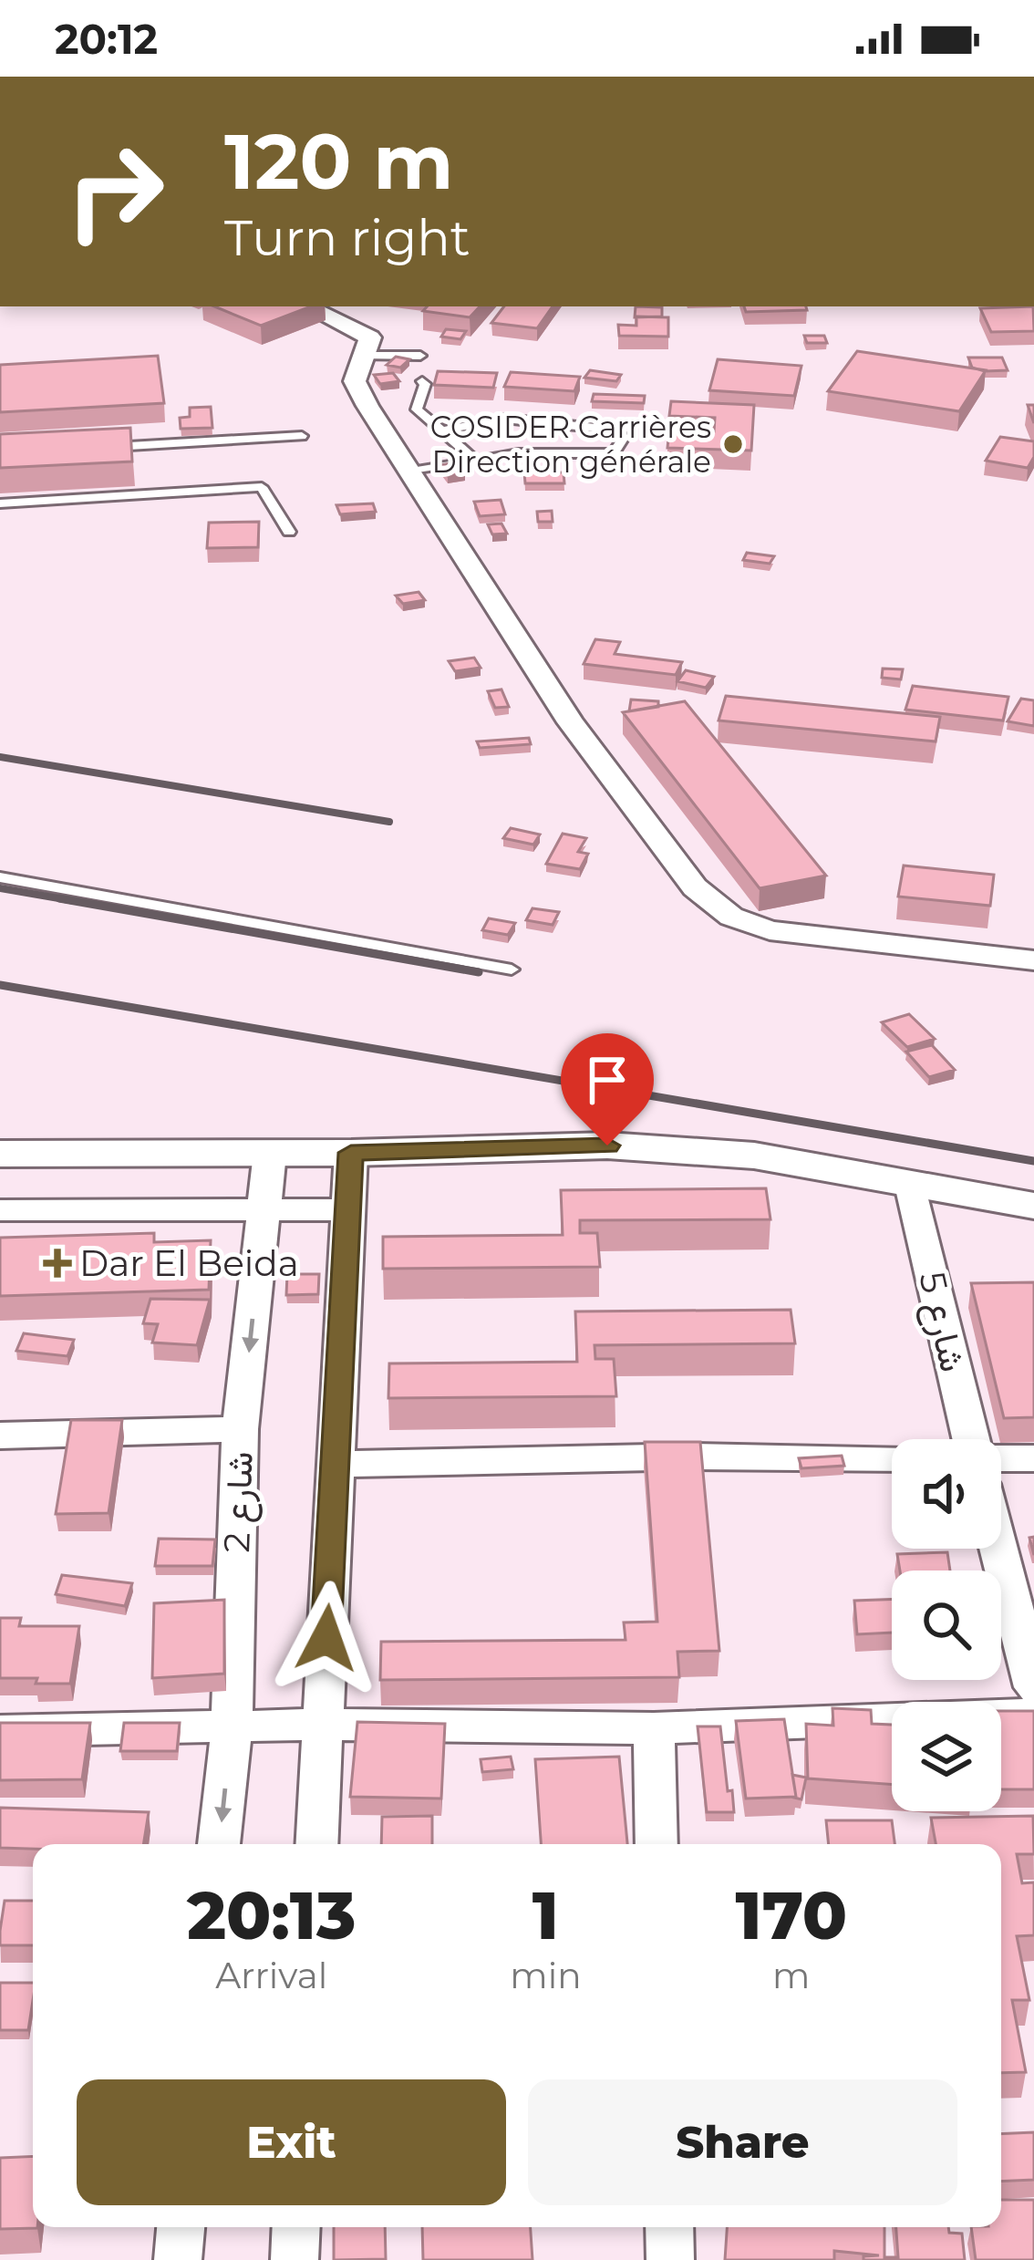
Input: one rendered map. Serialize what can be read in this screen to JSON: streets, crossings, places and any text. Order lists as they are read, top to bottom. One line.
{"streets":{"street":["شارع 5","شارع 2"]},"places":{"other":["COSIDER Carrières Direction générale"],"health":["Dar El Beida"]},"page":{"status":"20:12","turn":["120 m","Turn right"],"eta":["20:13","Arrival","1","min","170","m"],"buttons":["Exit","Share"]}}
